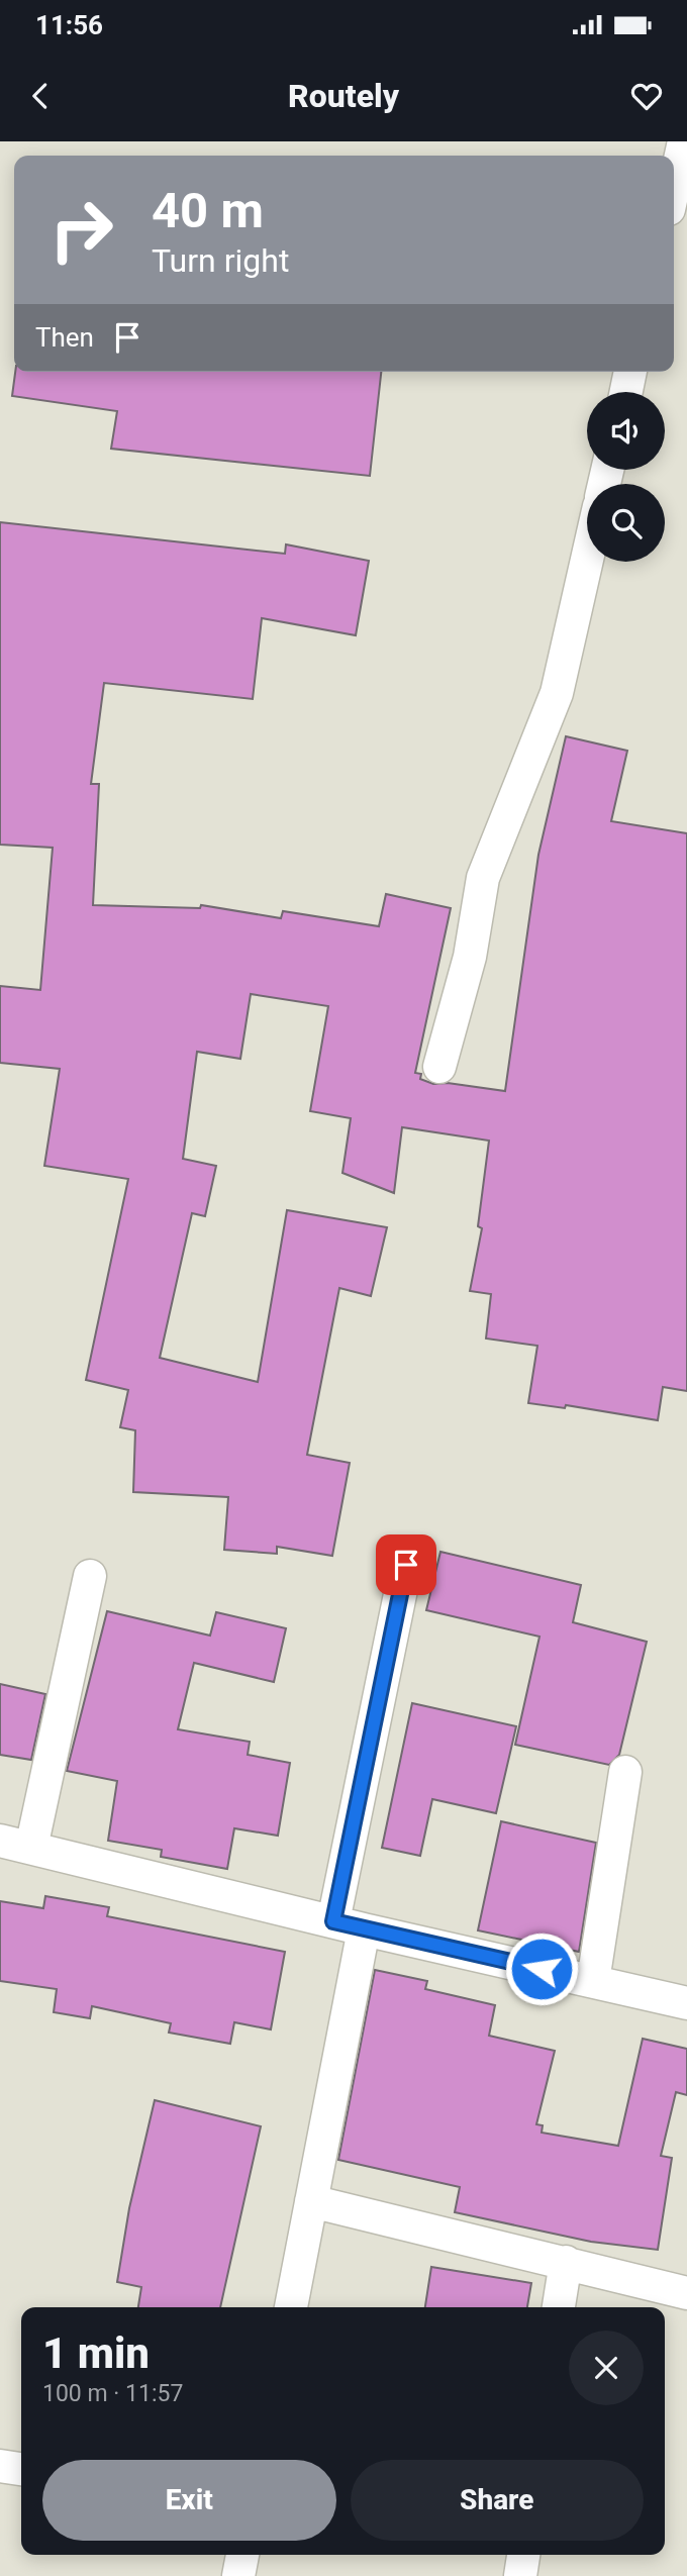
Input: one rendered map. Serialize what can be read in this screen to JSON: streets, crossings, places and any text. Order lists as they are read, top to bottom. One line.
{"page":{"status":"11:56","header":"Routely","turn":["40 m","Turn right"],"then":"Then","heading":["1 min","100 m · 11:57"],"buttons":["Exit","Share"]}}
